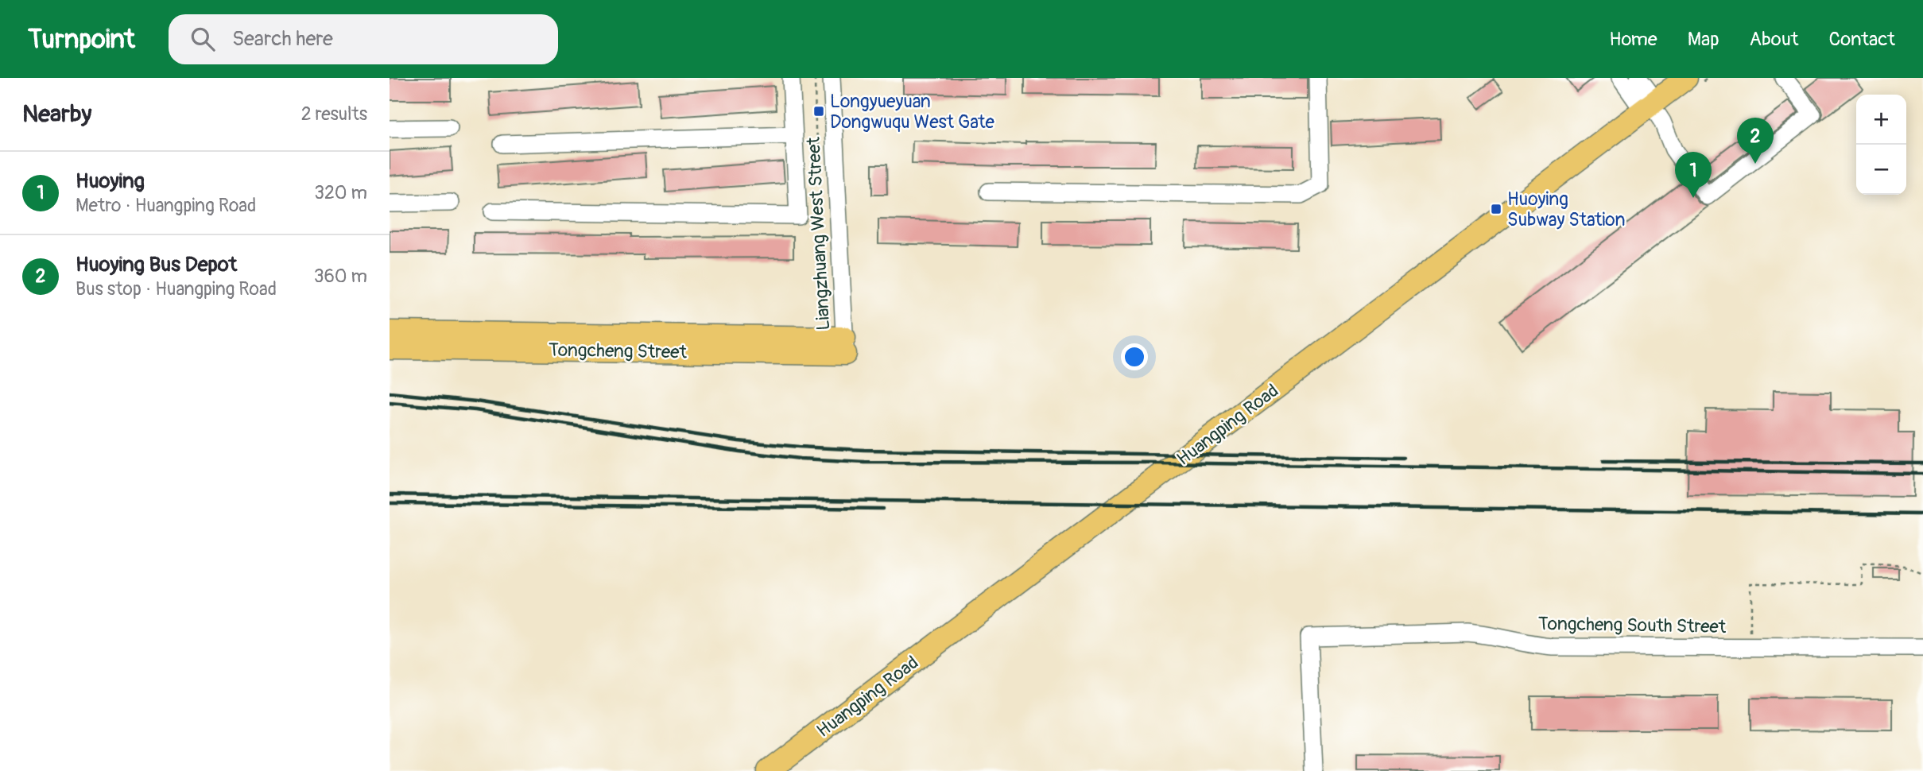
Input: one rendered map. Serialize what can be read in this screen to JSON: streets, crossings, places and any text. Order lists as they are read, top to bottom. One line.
{"streets":{"main road":["Tongcheng Street","Huangping Road"],"street":["Liangzhuang West Street","Tongcheng South Street"]},"crossings":[["Liangzhuang West Street","Tongcheng Street"]],"places":{"transit":["Longyueyuan Dongwuqu West Gate","Huoying Subway Station"]},"page":{"header":"Turnpoint","search":"Search here","nav":["Home","Map","About","Contact"],"heading":["Nearby","2 results"],"map_buttons":["+","−"],"pins":["2","1"],"list":[{"mark":"1","name":"Huoying","note":"Metro · Huangping Road","value":"320 m"},{"mark":"2","name":"Huoying Bus Depot","note":"Bus stop · Huangping Road","value":"360 m"}]}}
